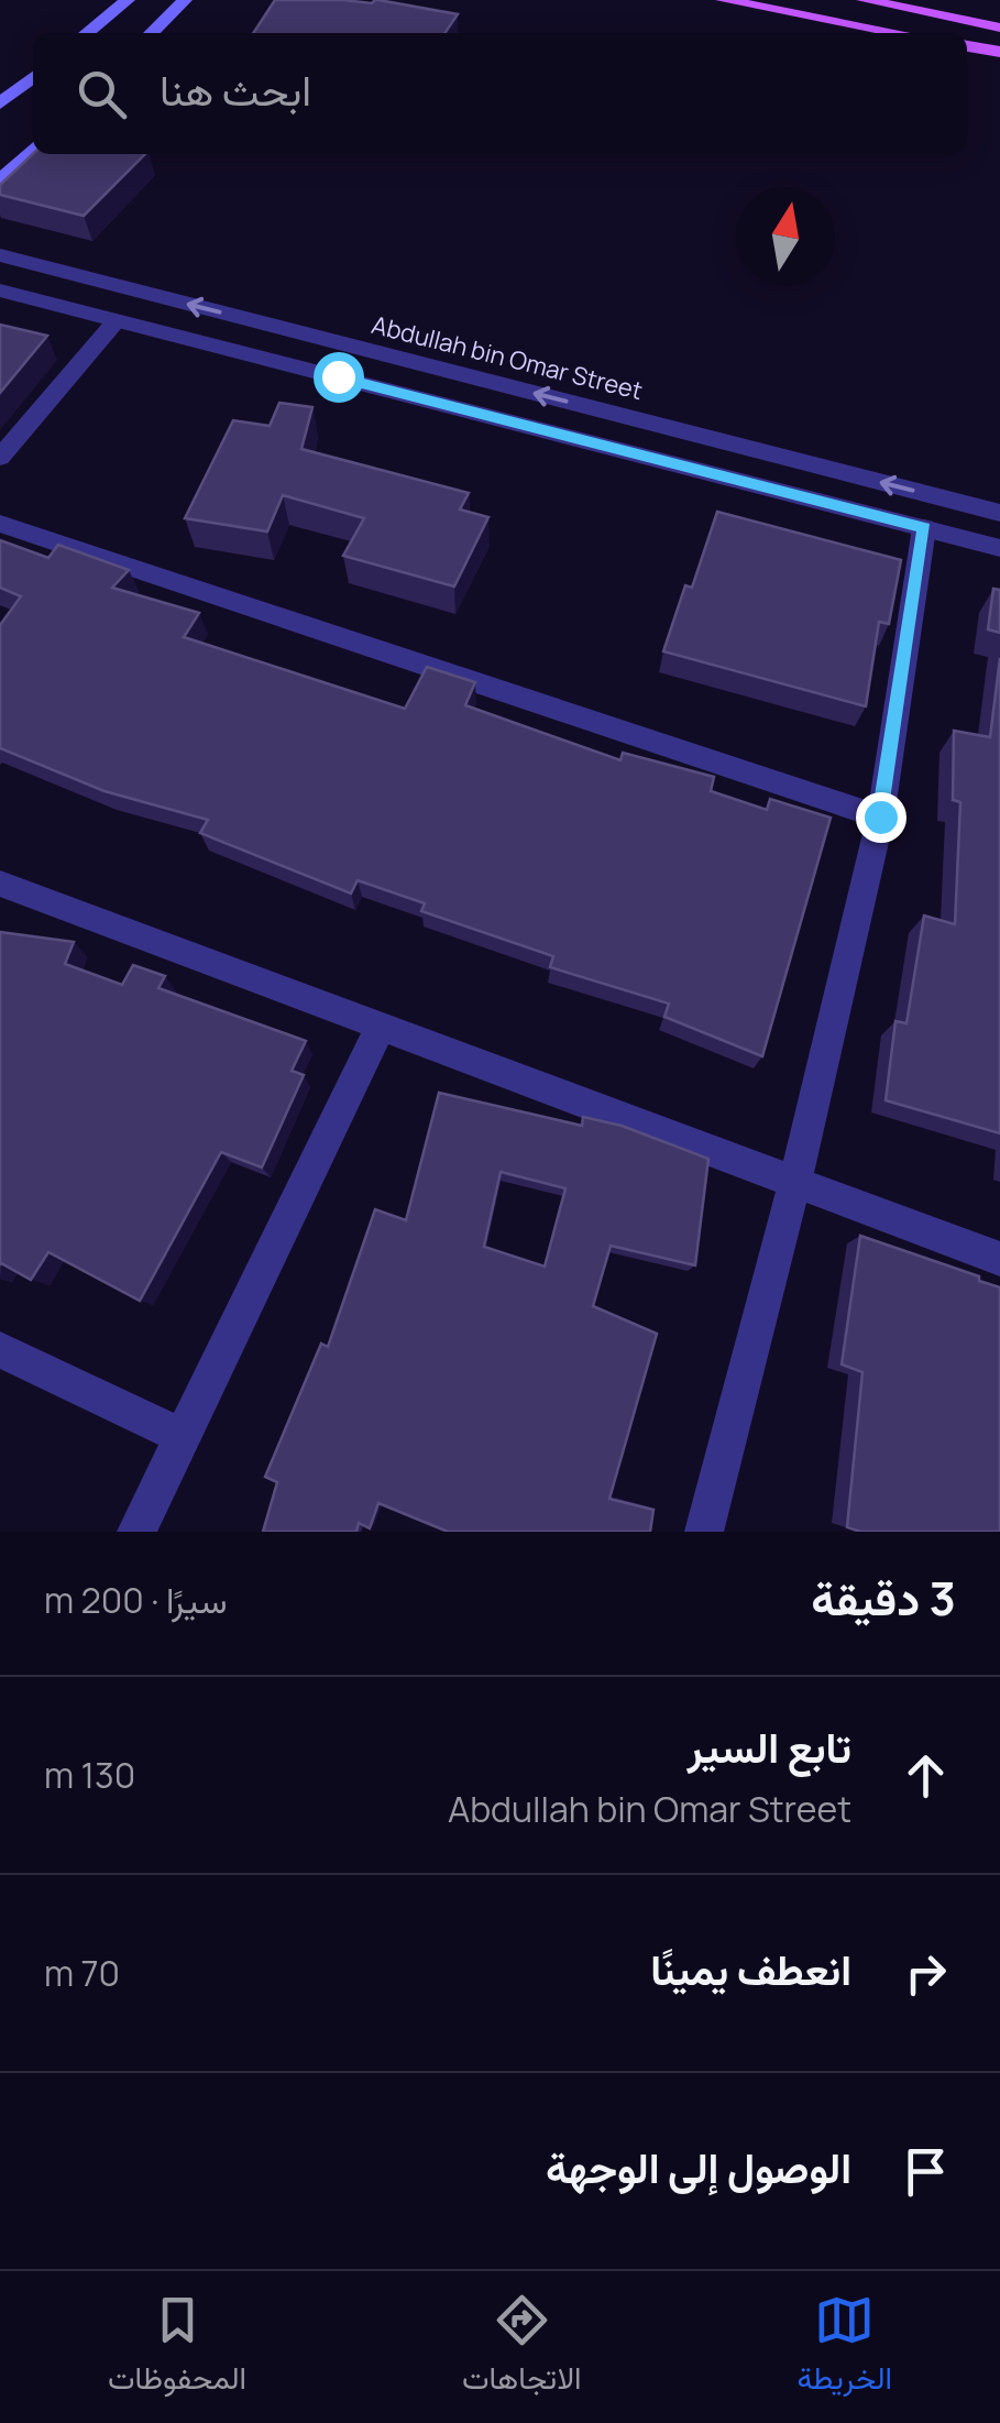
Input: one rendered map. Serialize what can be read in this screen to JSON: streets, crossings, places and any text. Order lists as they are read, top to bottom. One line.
{"streets":{"street":["Abdullah bin Omar Street"]},"north":"top","page":{"search":"ابحث هنا","heading":["3 دقيقة","سيرًا · 200 m"],"list":[["تابع السير","Abdullah bin Omar Street","130 m"],["انعطف يمينًا","70 m"],"الوصول إلى الوجهة"],"nav":["الخريطة","الاتجاهات","المحفوظات"]}}
